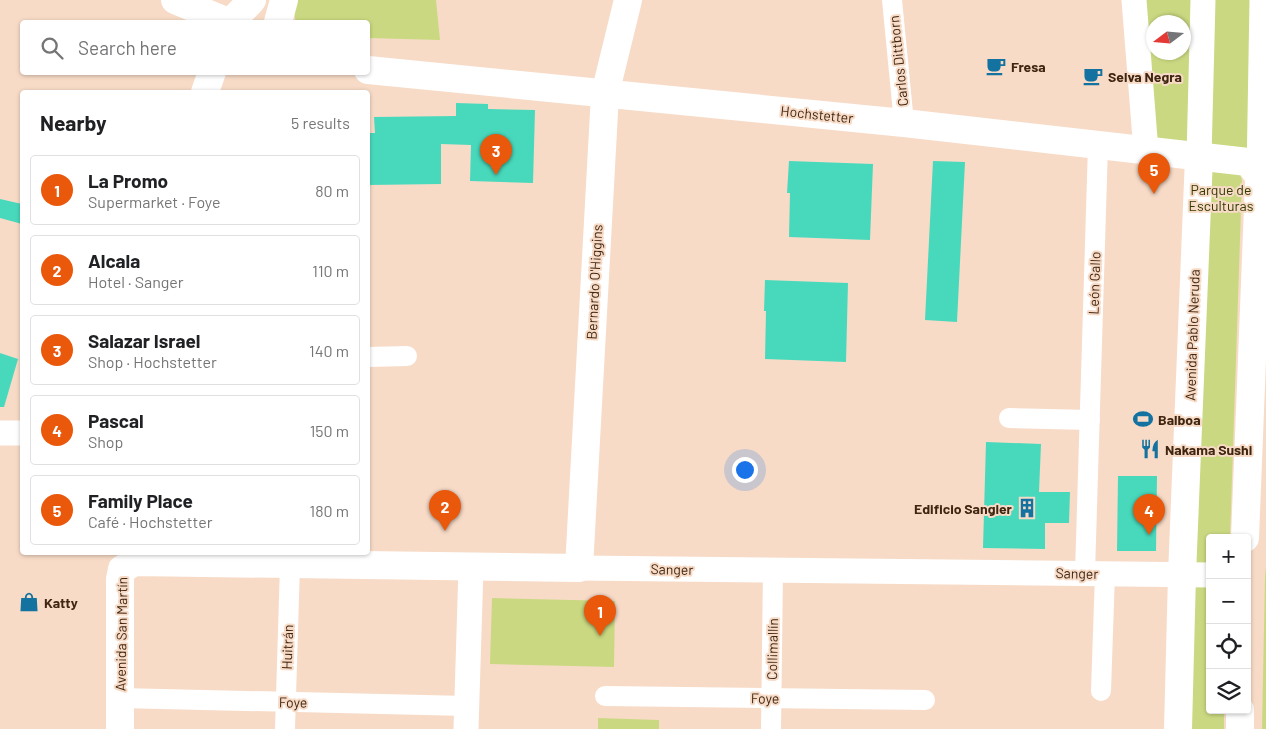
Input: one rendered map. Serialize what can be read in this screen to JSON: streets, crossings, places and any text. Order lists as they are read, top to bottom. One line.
{"streets":{"main road":["Hochstetter","Bernardo O'Higgins","Avenida Pablo Neruda","Sanger","Avenida San Martín"],"street":["Carlos Dittborn","León Gallo","Huitrán","Collimallín","Foye"]},"crossings":[["Carlos Dittborn","Hochstetter"],["Hochstetter","Bernardo O'Higgins"],["Hochstetter","León Gallo"],["Hochstetter","Avenida Pablo Neruda"],["Bernardo O'Higgins","Sanger"],["León Gallo","Sanger"],["Avenida Pablo Neruda","Sanger"],["Sanger","Avenida San Martín"],["Sanger","Huitrán"],["Sanger","Collimallín"],["Avenida San Martín","Foye"],["Huitrán","Foye"],["Collimallín","Foye"]],"parks":["Parque de Esculturas"],"places":{"cafe":["Fresa","Selva Negra"],"sports":["Balboa"],"restaurant":["Nakama Sushi"],"building":["Edificio Sangier"],"shop":["Katty"]},"north":"left","page":{"search":"Search here","heading":["Nearby","5 results"],"pins":["3","5","2","4","1"],"list":[{"mark":"1","name":"La Promo","note":"Supermarket · Foye","value":"80 m"},{"mark":"2","name":"Alcala","note":"Hotel · Sanger","value":"110 m"},{"mark":"3","name":"Salazar Israel","note":"Shop · Hochstetter","value":"140 m"},{"mark":"4","name":"Pascal","note":"Shop","value":"150 m"},{"mark":"5","name":"Family Place","note":"Café · Hochstetter","value":"180 m"}],"map_buttons":["+","−"]}}
